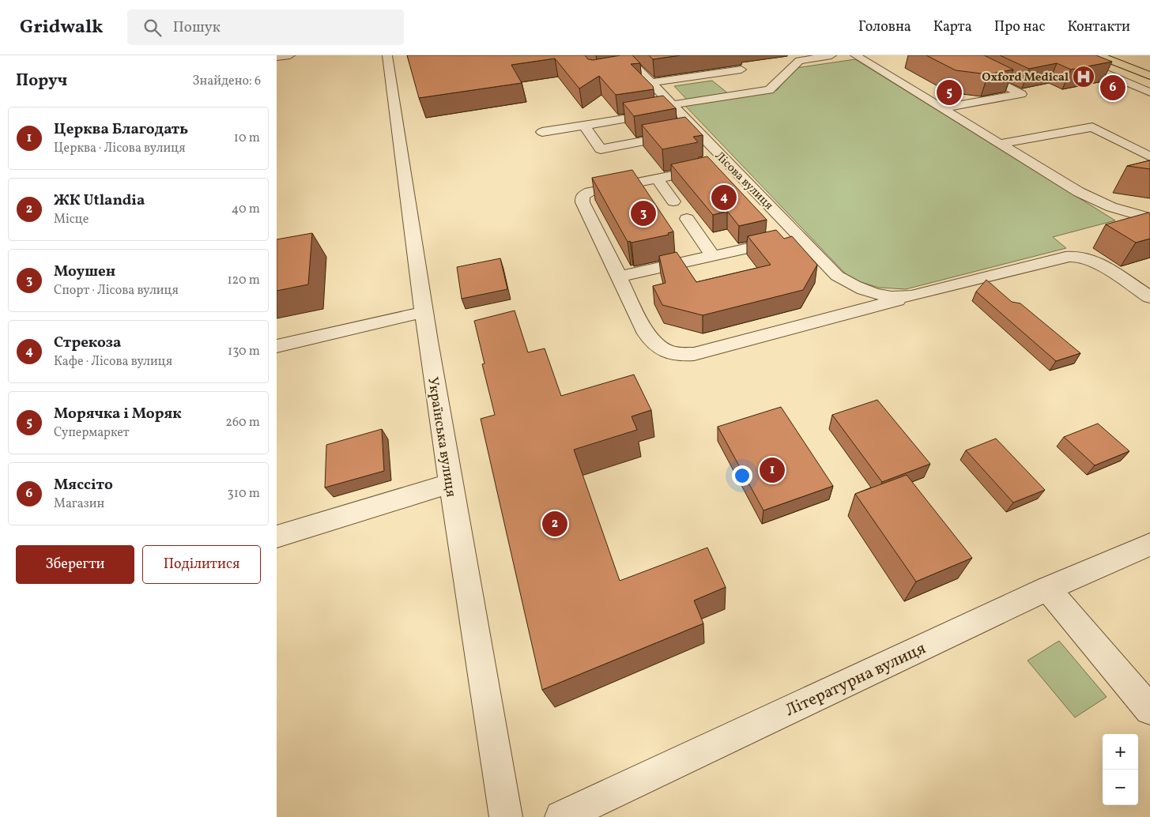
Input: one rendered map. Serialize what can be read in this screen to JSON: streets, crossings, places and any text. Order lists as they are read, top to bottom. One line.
{"streets":{"street":["Лісова вулиця","Українська вулиця","Літературна вулиця"]},"places":{"hospital":["Oxford Medical"]},"page":{"header":"Gridwalk","search":"Пошук","nav":["Головна","Карта","Про нас","Контакти"],"heading":["Поруч","Знайдено: 6"],"pins":["6","5","4","3","1","2"],"list":[{"mark":"1","name":"Церква Благодать","note":"Церква · Лісова вулиця","value":"10 m"},{"mark":"2","name":"ЖК Utlandia","note":"Місце","value":"40 m"},{"mark":"3","name":"Моушен","note":"Спорт · Лісова вулиця","value":"120 m"},{"mark":"4","name":"Стрекоза","note":"Кафе · Лісова вулиця","value":"130 m"},{"mark":"5","name":"Морячка і Моряк","note":"Супермаркет","value":"260 m"},{"mark":"6","name":"Мяссіто","note":"Магазин","value":"310 m"}],"buttons":["Зберегти","Поділитися"],"map_buttons":["+","−"]}}
